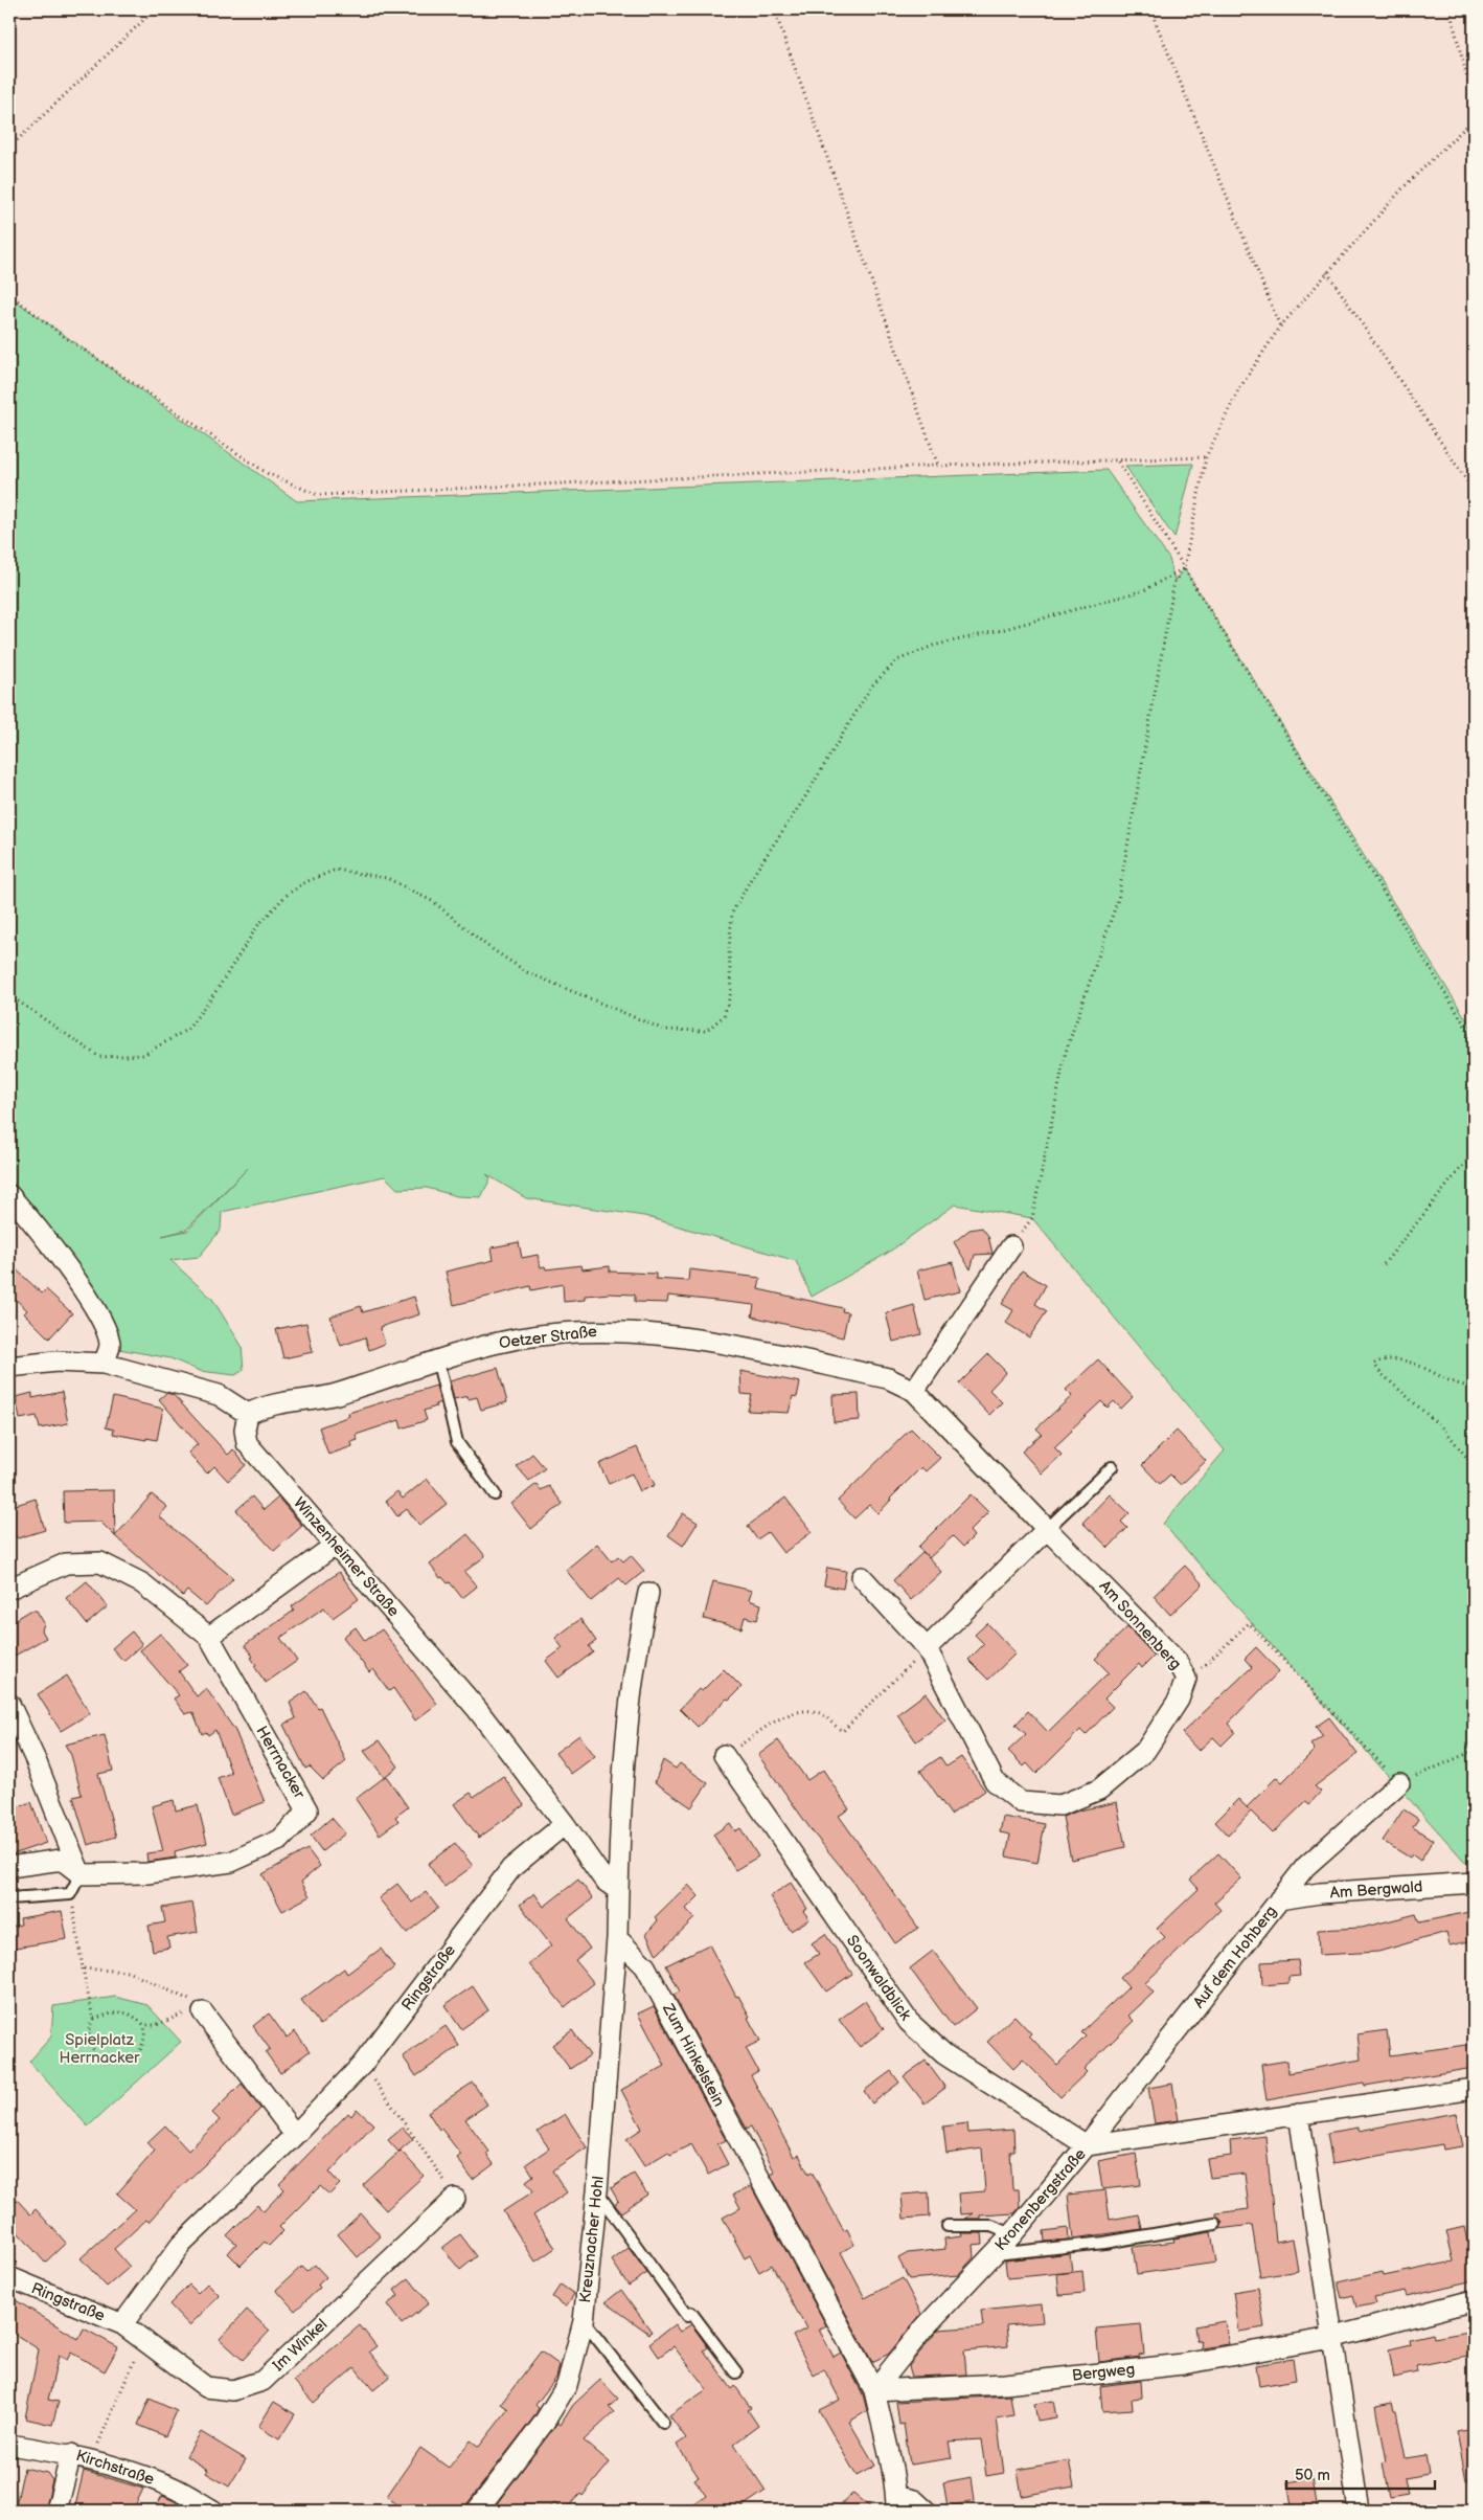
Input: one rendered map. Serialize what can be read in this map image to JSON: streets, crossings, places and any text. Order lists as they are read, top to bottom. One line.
{"streets":{"street":["Oetzer Straße","Winzenheimer Straße","Am Sonnenberg","Herrnacker","Am Bergwald","Auf dem Hohberg","Ringstraße","Soonwaldblick","Zum Hinkelstein","Kronenbergstraße","Kreuznacher Hohl","Im Winkel","Bergweg","Kirchstraße"]},"crossings":[["Oetzer Straße","Winzenheimer Straße"],["Oetzer Straße","Am Sonnenberg"],["Winzenheimer Straße","Ringstraße"],["Am Bergwald","Auf dem Hohberg"],["Auf dem Hohberg","Soonwaldblick"],["Auf dem Hohberg","Kronenbergstraße"],["Ringstraße","Im Winkel"],["Soonwaldblick","Kronenbergstraße"],["Zum Hinkelstein","Kronenbergstraße"],["Zum Hinkelstein","Kreuznacher Hohl"],["Zum Hinkelstein","Bergweg"],["Kronenbergstraße","Bergweg"]],"parks":["Spielplatz Herrnacker"],"scale_bar":"50 m"}
